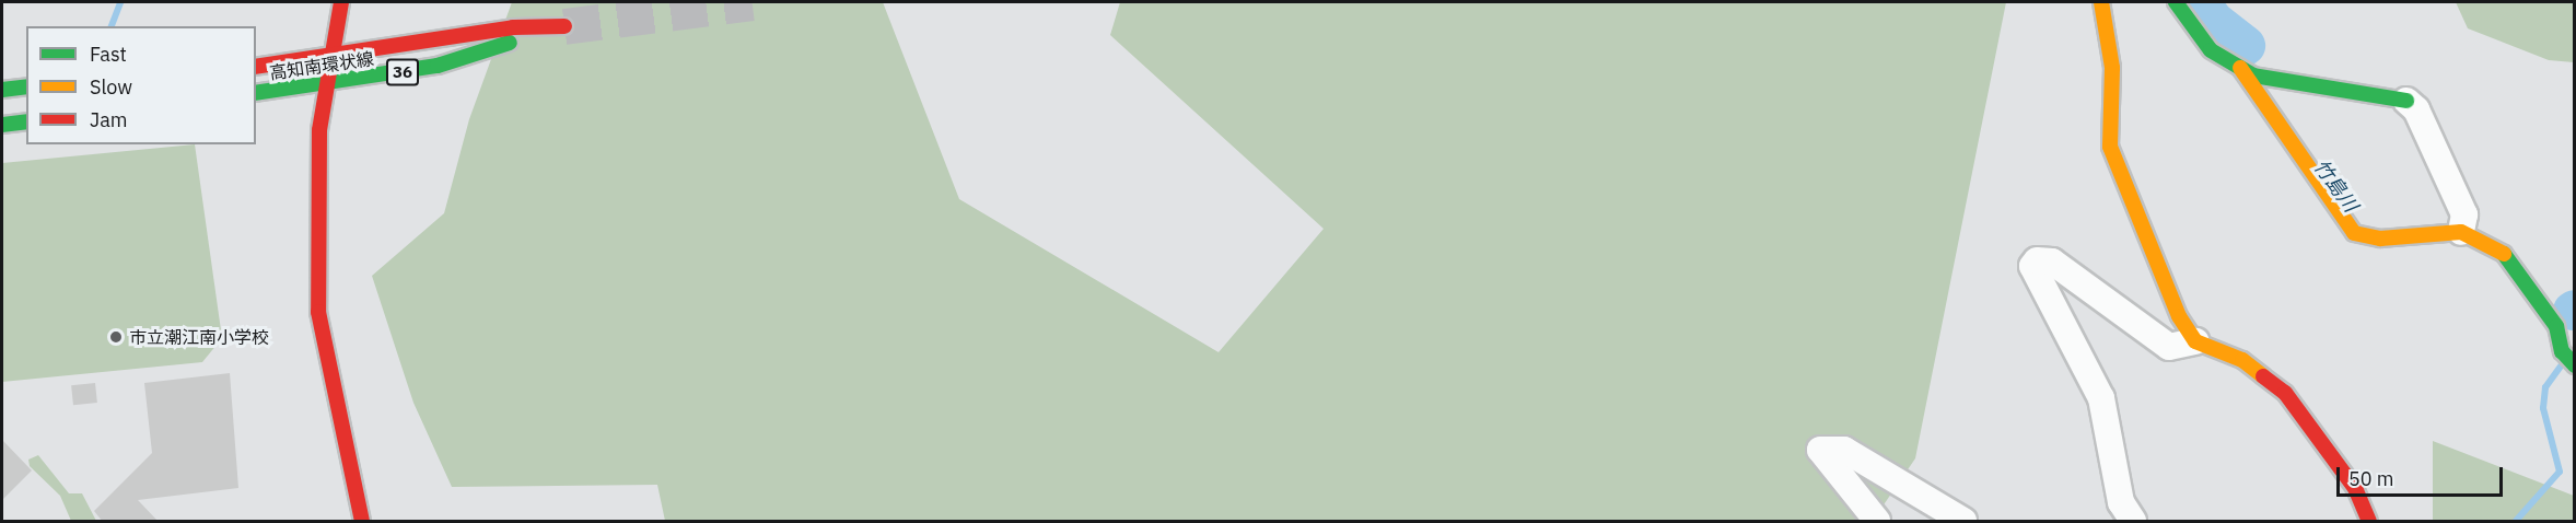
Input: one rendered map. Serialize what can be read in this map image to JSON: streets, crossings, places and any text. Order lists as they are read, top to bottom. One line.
{"streets":{"street":["高知南環状線","36"]},"water":["竹島川"],"places":["市立潮江南小学校"],"legend":["Fast","Slow","Jam"],"scale_bar":"50 m"}
